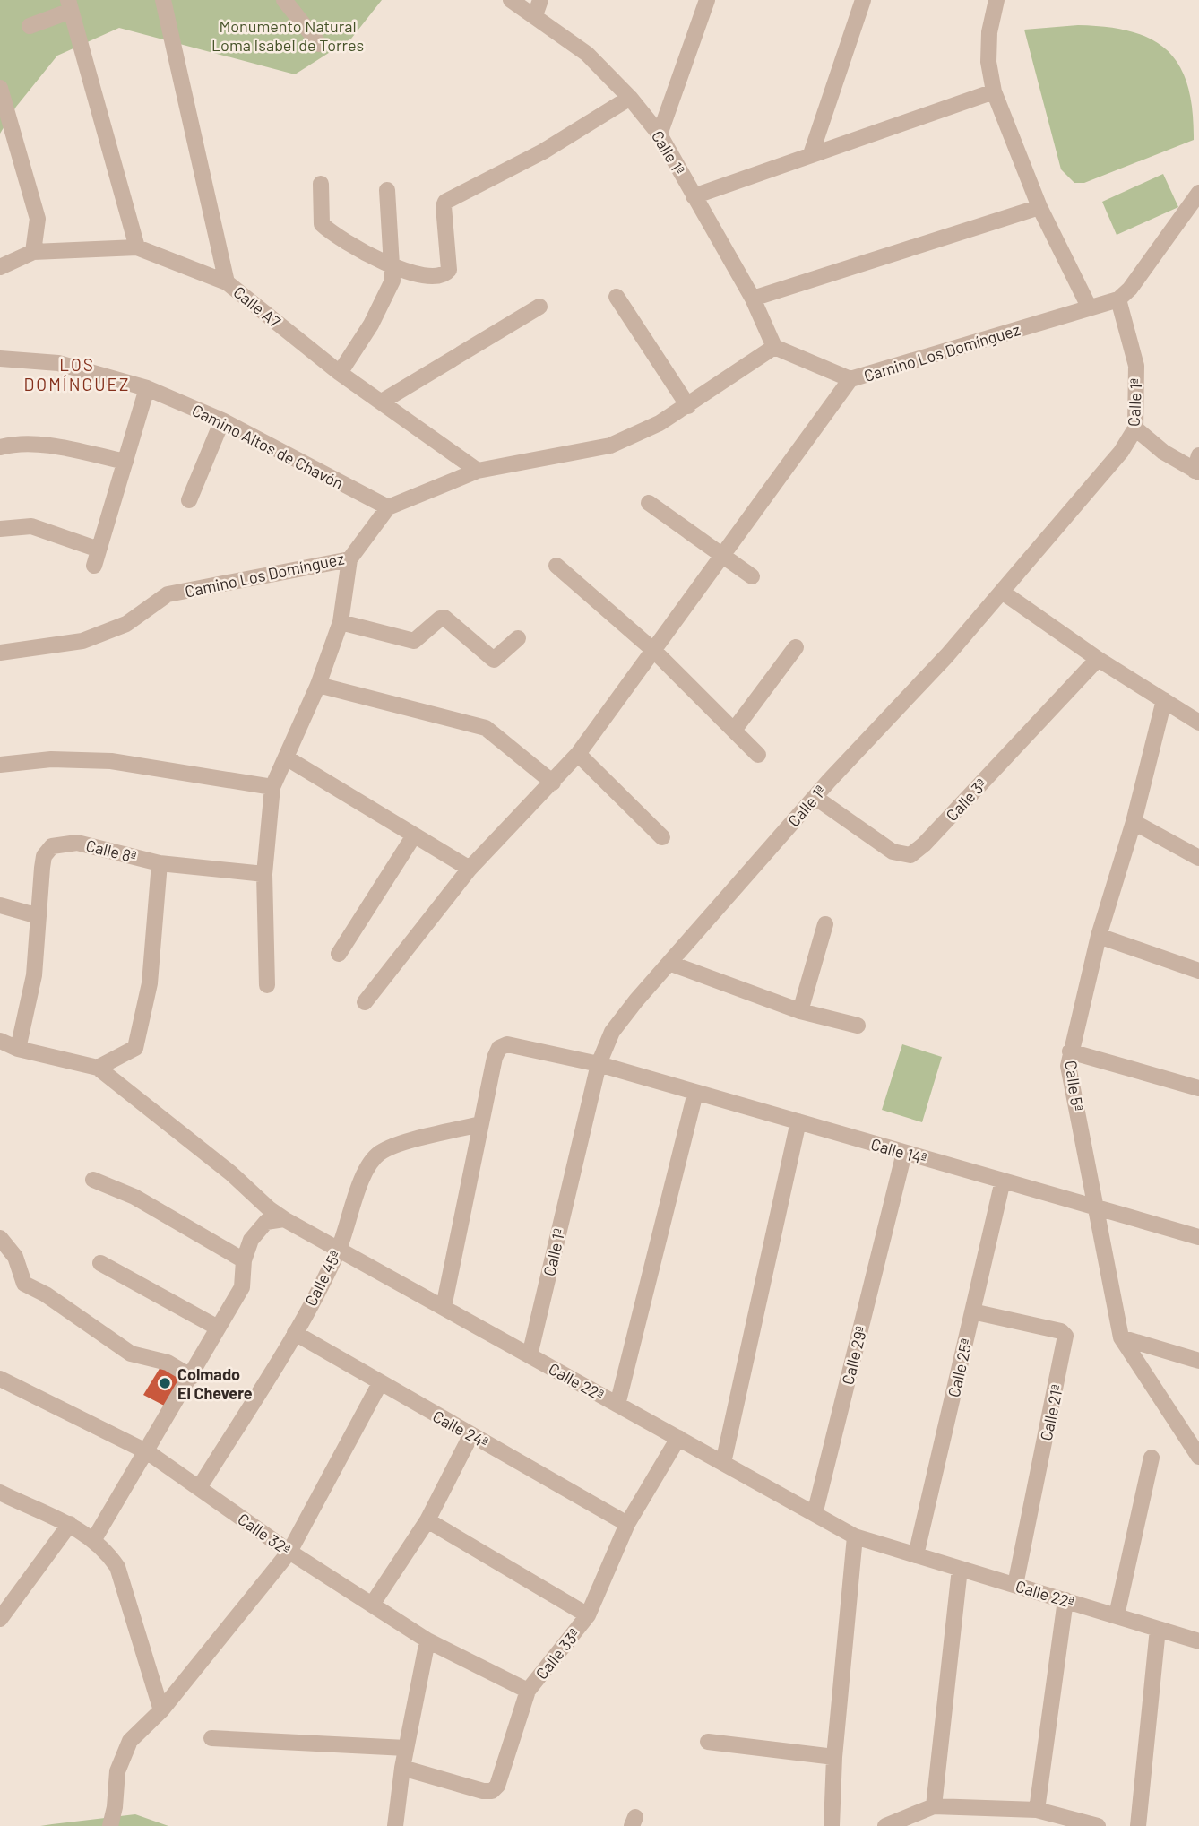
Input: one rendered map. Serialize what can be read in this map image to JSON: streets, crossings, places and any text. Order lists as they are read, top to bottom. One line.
{"streets":{"street":["Calle 1ª","Calle A7","Camino Los Domínguez","Camino Altos de Chavón","Calle 3ª","Calle 8ª","Calle 5ª","Calle 14ª","Calle 45ª","Calle 29ª","Calle 25ª","Calle 22ª","Calle 21ª","Calle 24ª","Calle 32ª","Calle 33ª"]},"crossings":[["Calle 1ª","Camino Los Domínguez"],["Calle 1ª","Calle 3ª"],["Calle 1ª","Calle 14ª"],["Calle 1ª","Calle 22ª"],["Camino Los Domínguez","Camino Altos de Chavón"],["Calle 5ª","Calle 14ª"],["Calle 14ª","Calle 45ª"],["Calle 14ª","Calle 29ª"],["Calle 14ª","Calle 25ª"],["Calle 45ª","Calle 22ª"],["Calle 45ª","Calle 24ª"],["Calle 45ª","Calle 32ª"],["Calle 29ª","Calle 22ª"],["Calle 25ª","Calle 22ª"],["Calle 25ª","Calle 21ª"],["Calle 22ª","Calle 21ª"],["Calle 22ª","Calle 33ª"],["Calle 24ª","Calle 33ª"],["Calle 32ª","Calle 33ª"]],"districts":["LOS DOMÍNGUEZ"],"parks":["Monumento Natural Loma Isabel de Torres"],"places":["Colmado El Chevere"]}
